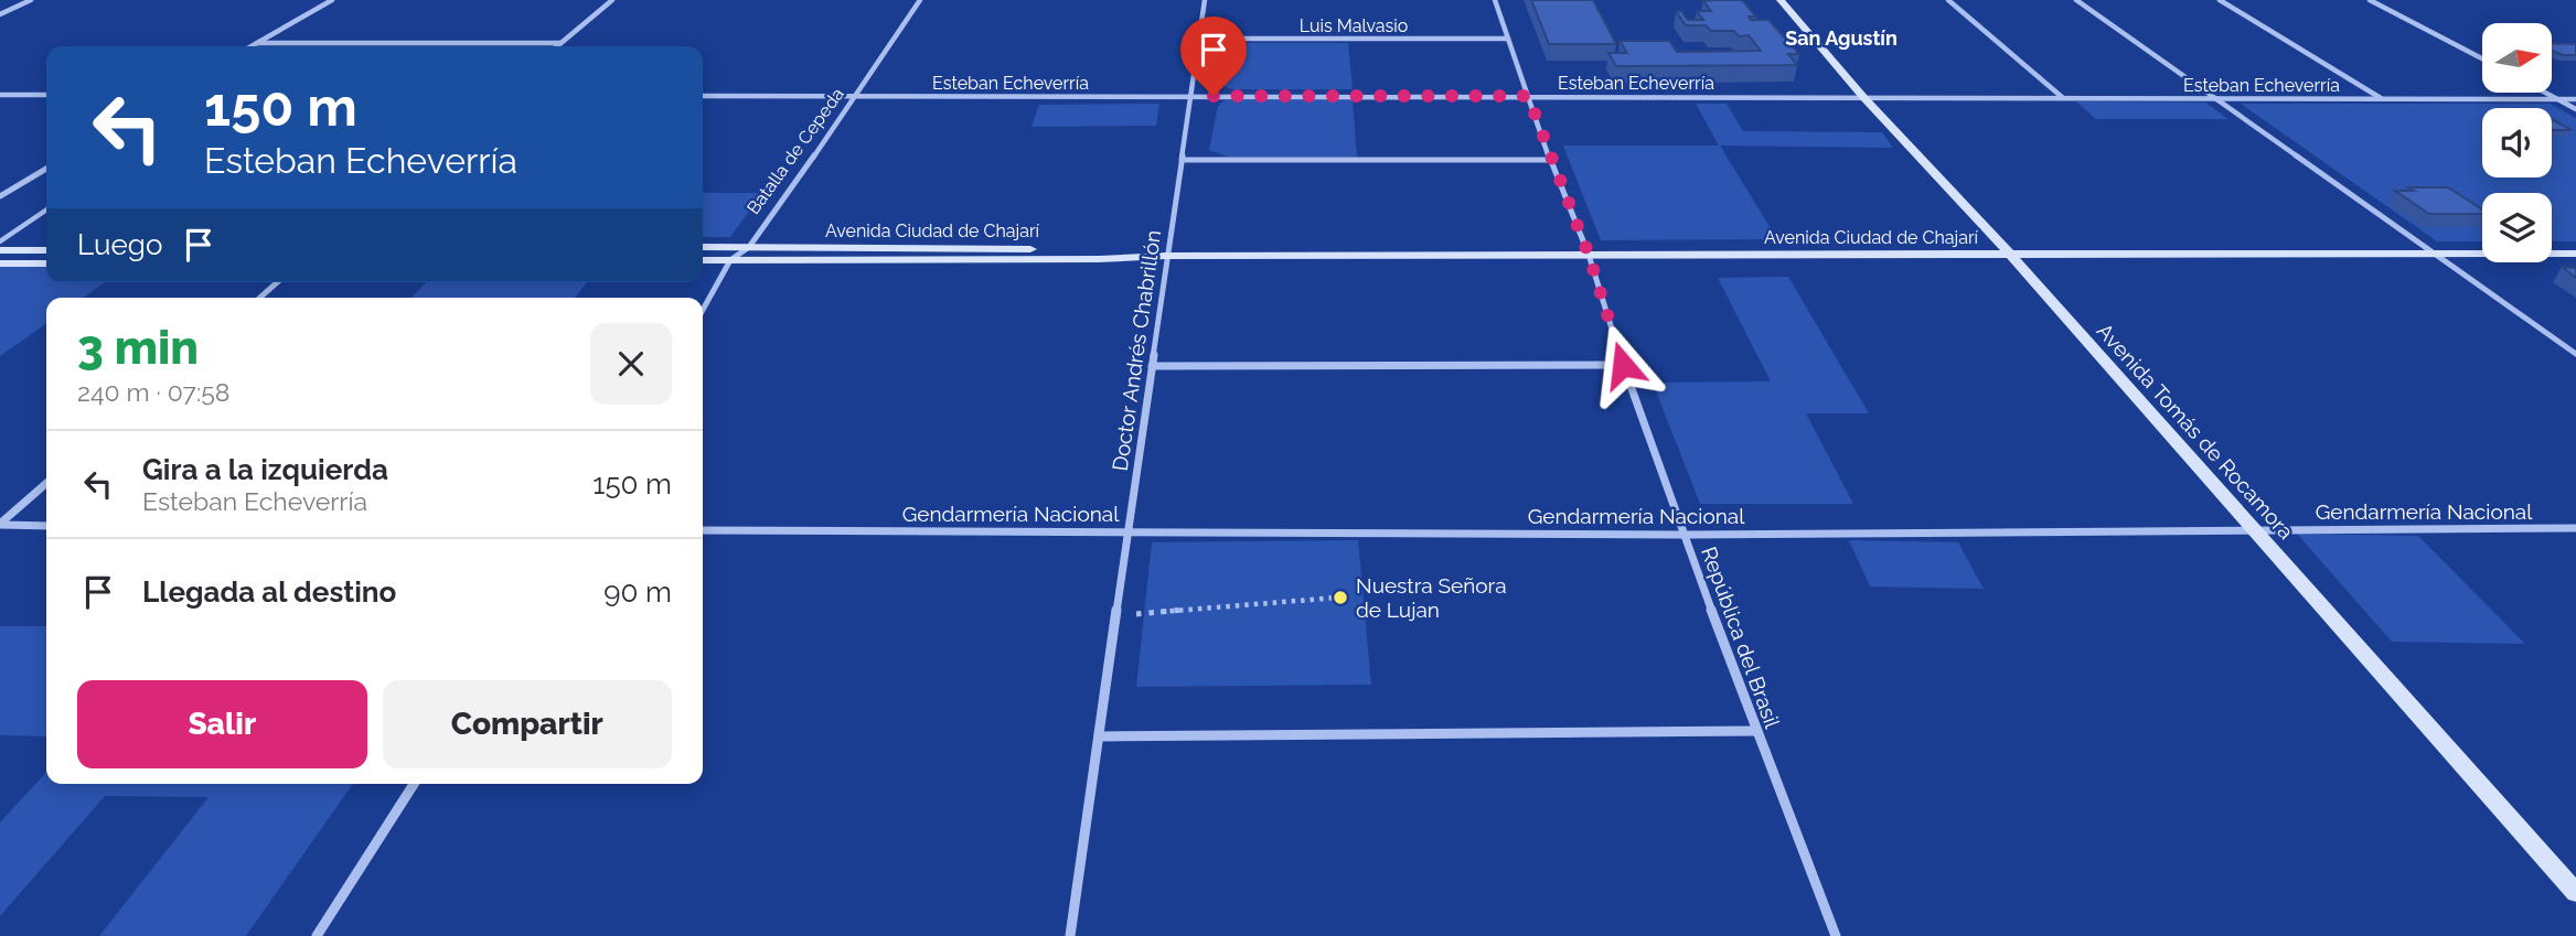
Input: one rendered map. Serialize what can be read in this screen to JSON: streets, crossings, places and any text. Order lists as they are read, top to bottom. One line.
{"streets":{"main road":["Avenida Ciudad de Chajarí","Avenida Tomás de Rocamora"],"street":["Luis Malvasio","Esteban Echeverría","Batalla de Cepeda","Doctor Andrés Chabrillón","Gendarmería Nacional","República del Brasil"]},"crossings":[["Luis Malvasio","Doctor Andrés Chabrillón"],["Luis Malvasio","República del Brasil"],["Esteban Echeverría","Batalla de Cepeda"],["Esteban Echeverría","Doctor Andrés Chabrillón"],["Esteban Echeverría","Avenida Tomás de Rocamora"],["Esteban Echeverría","República del Brasil"],["Batalla de Cepeda","Avenida Ciudad de Chajarí"],["Avenida Ciudad de Chajarí","Doctor Andrés Chabrillón"],["Avenida Ciudad de Chajarí","Avenida Tomás de Rocamora"],["Avenida Ciudad de Chajarí","República del Brasil"],["Doctor Andrés Chabrillón","Gendarmería Nacional"],["Avenida Tomás de Rocamora","Gendarmería Nacional"],["Gendarmería Nacional","República del Brasil"]],"districts":["San Agustín"],"places":["Nuestra Señora de Lujan"],"north":"right","page":{"turn":["150 m","Esteban Echeverría"],"then":"Luego","heading":["3 min","240 m · 07:58"],"list":[{"name":"Gira a la izquierda","note":"Esteban Echeverría","value":"150 m"},{"name":"Llegada al destino","value":"90 m"}],"buttons":["Salir","Compartir"]}}
